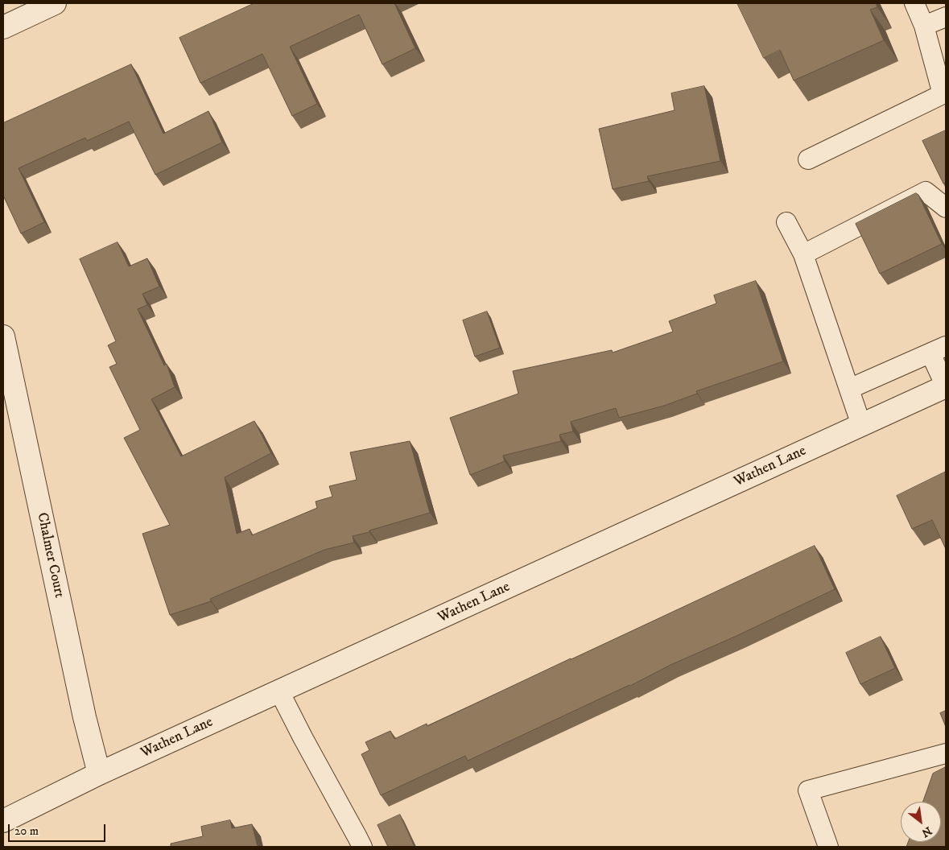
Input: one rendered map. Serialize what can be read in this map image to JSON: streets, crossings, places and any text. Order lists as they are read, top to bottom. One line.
{"streets":{"street":["Wathen Lane","Chalmer Court"]},"crossings":[["Wathen Lane","Chalmer Court"]],"scale_bar":"20 m","north":"bottom right"}
